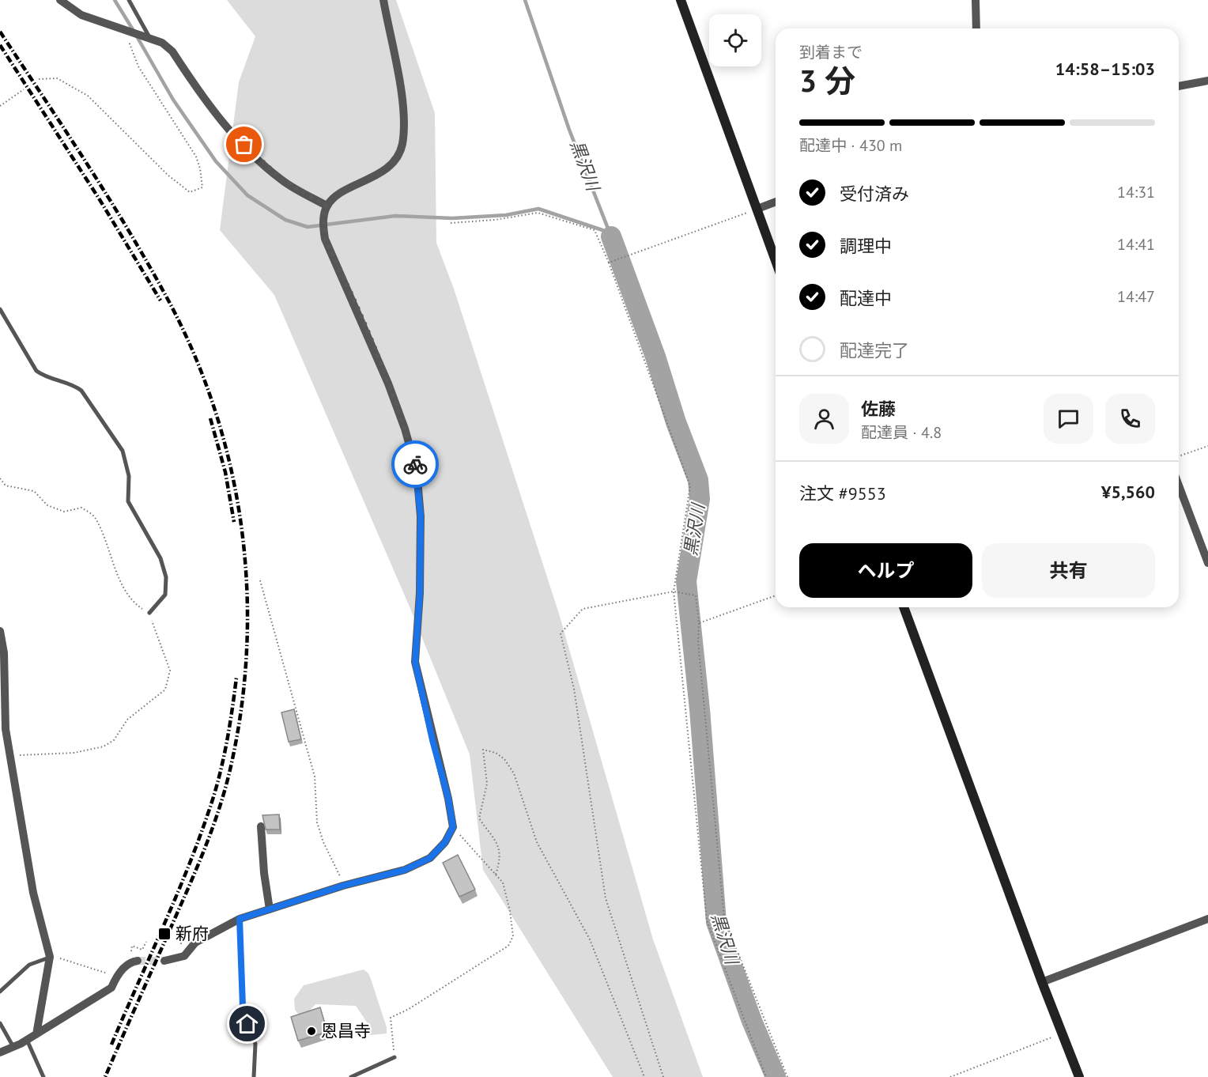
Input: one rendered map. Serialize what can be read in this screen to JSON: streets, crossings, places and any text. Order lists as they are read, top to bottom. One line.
{"water":["黒沢川"],"places":{"transit":["新府"],"other":["恩昌寺"]},"page":{"heading":["3 分","到着まで","14:58–15:03"],"panel":["佐藤","配達員 · 4.8","注文 #9553","¥5,560"],"bar":"配達中 · 430 m","list":[["受付済み","14:31"],["調理中","14:41"],["配達中","14:47"],"配達完了"],"buttons":["ヘルプ","共有"]}}
